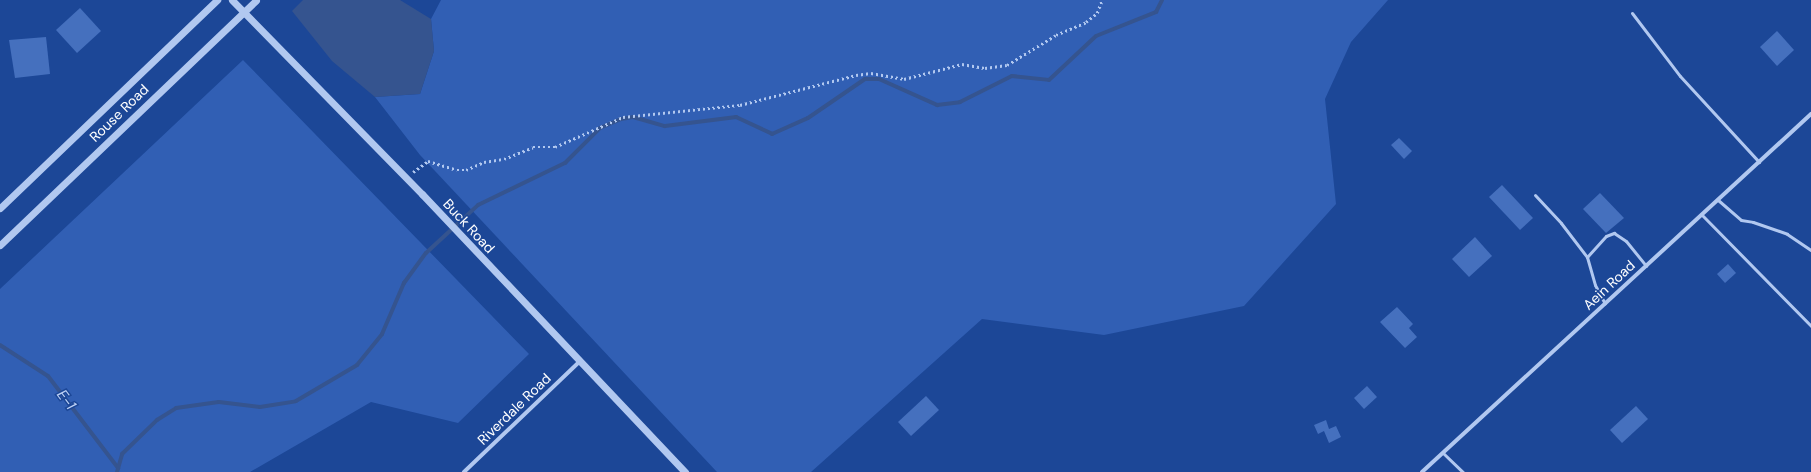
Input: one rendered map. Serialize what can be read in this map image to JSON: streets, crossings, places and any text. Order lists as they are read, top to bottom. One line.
{"streets":{"street":["Rouse Road","Buck Road","Aein Road","Riverdale Road"]},"crossings":[["Rouse Road","Buck Road"],["Buck Road","Riverdale Road"]],"water":["E-1"]}
